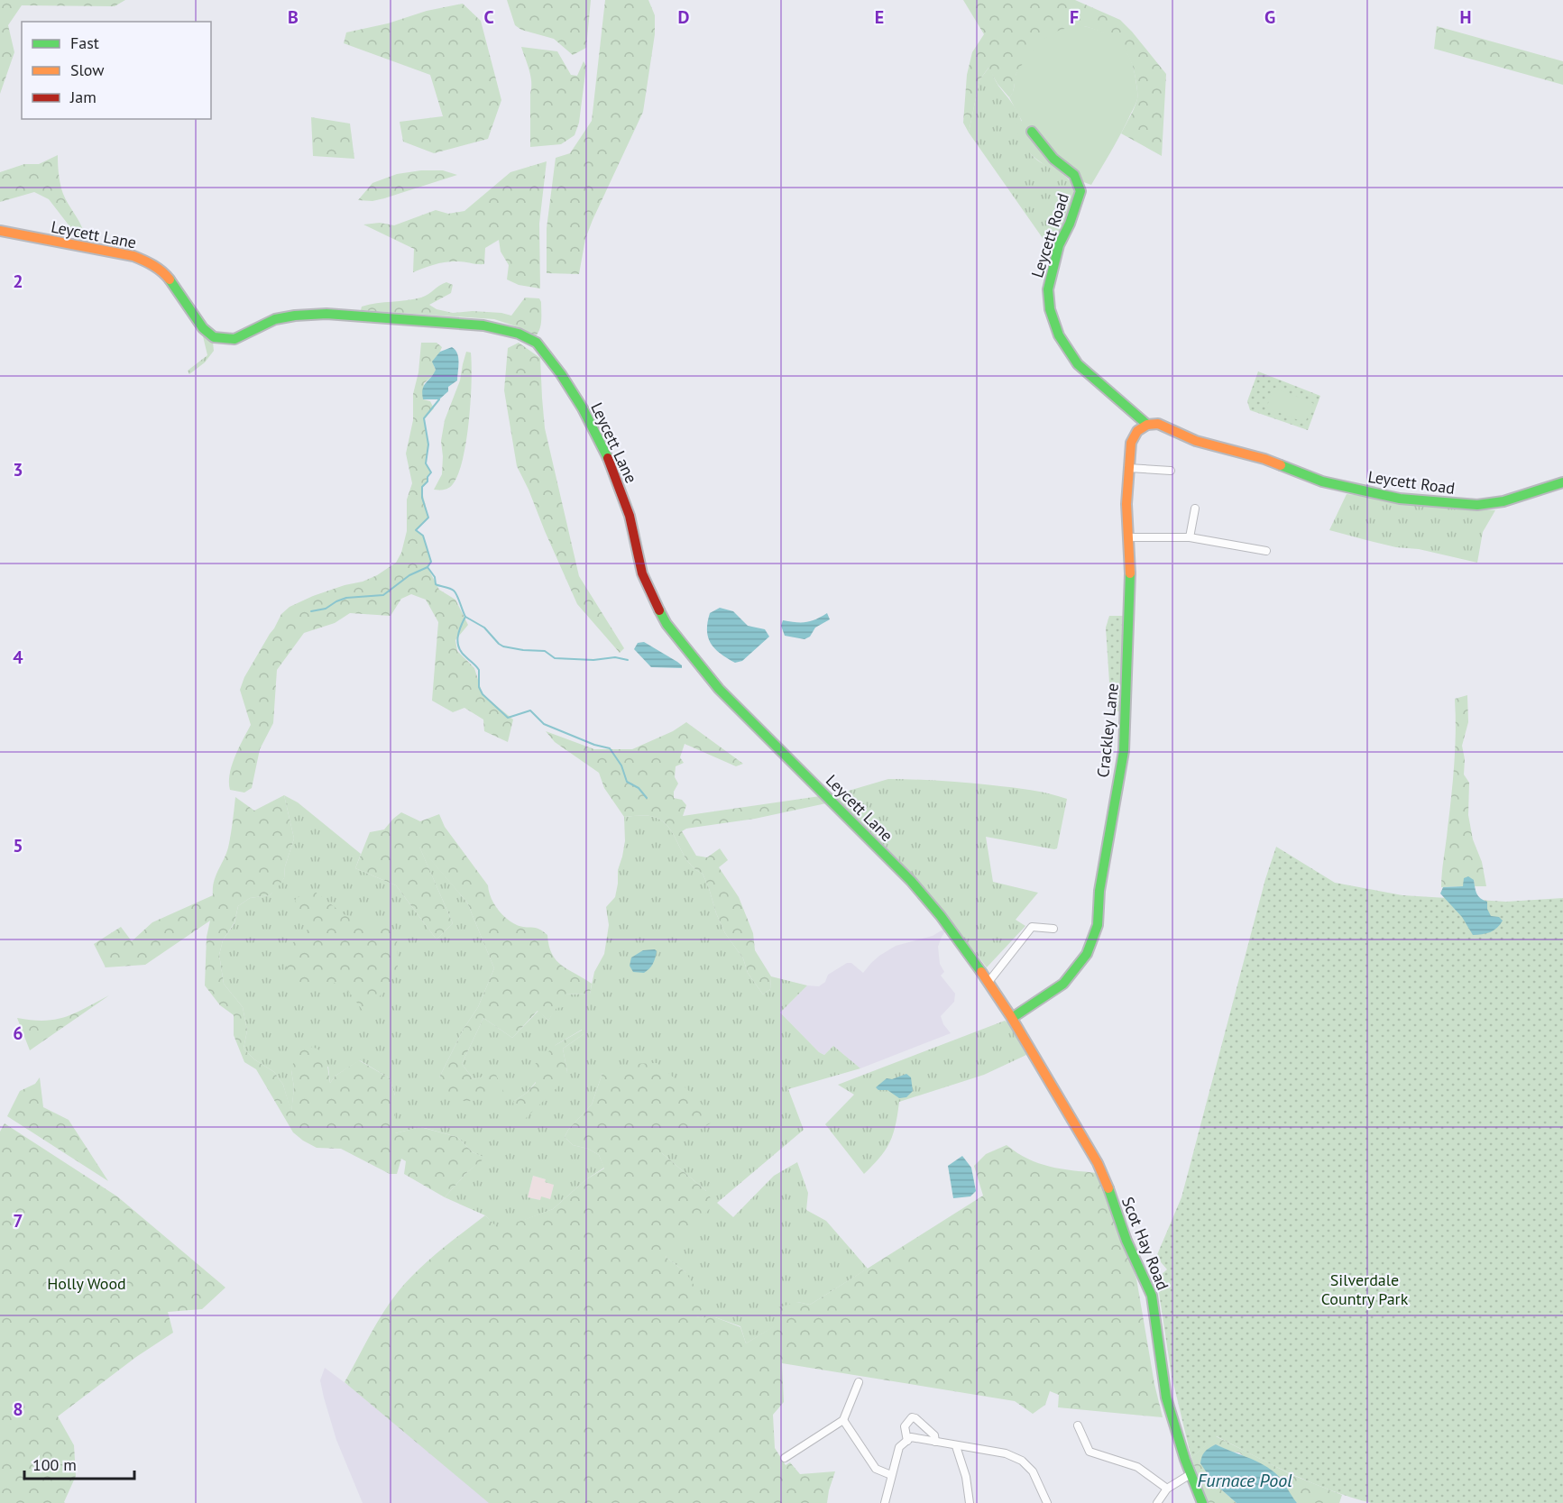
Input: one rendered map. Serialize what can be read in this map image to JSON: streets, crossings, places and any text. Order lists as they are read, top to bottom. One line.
{"streets":{"street":["Leycett Lane","Leycett Road","Crackley Lane","Scot Hay Road"]},"crossings":[["Leycett Lane","Crackley Lane"],["Leycett Lane","Scot Hay Road"],["Leycett Road","Crackley Lane"],["Crackley Lane","Scot Hay Road"]],"water":["Furnace Pool"],"parks":["Silverdale Country Park","Holly Wood"],"legend":["Fast","Slow","Jam"],"scale_bar":"100 m","grid":{"columns":["B","C","D","E","F","G","H"],"rows":["2","3","4","5","6","7","8"]}}
